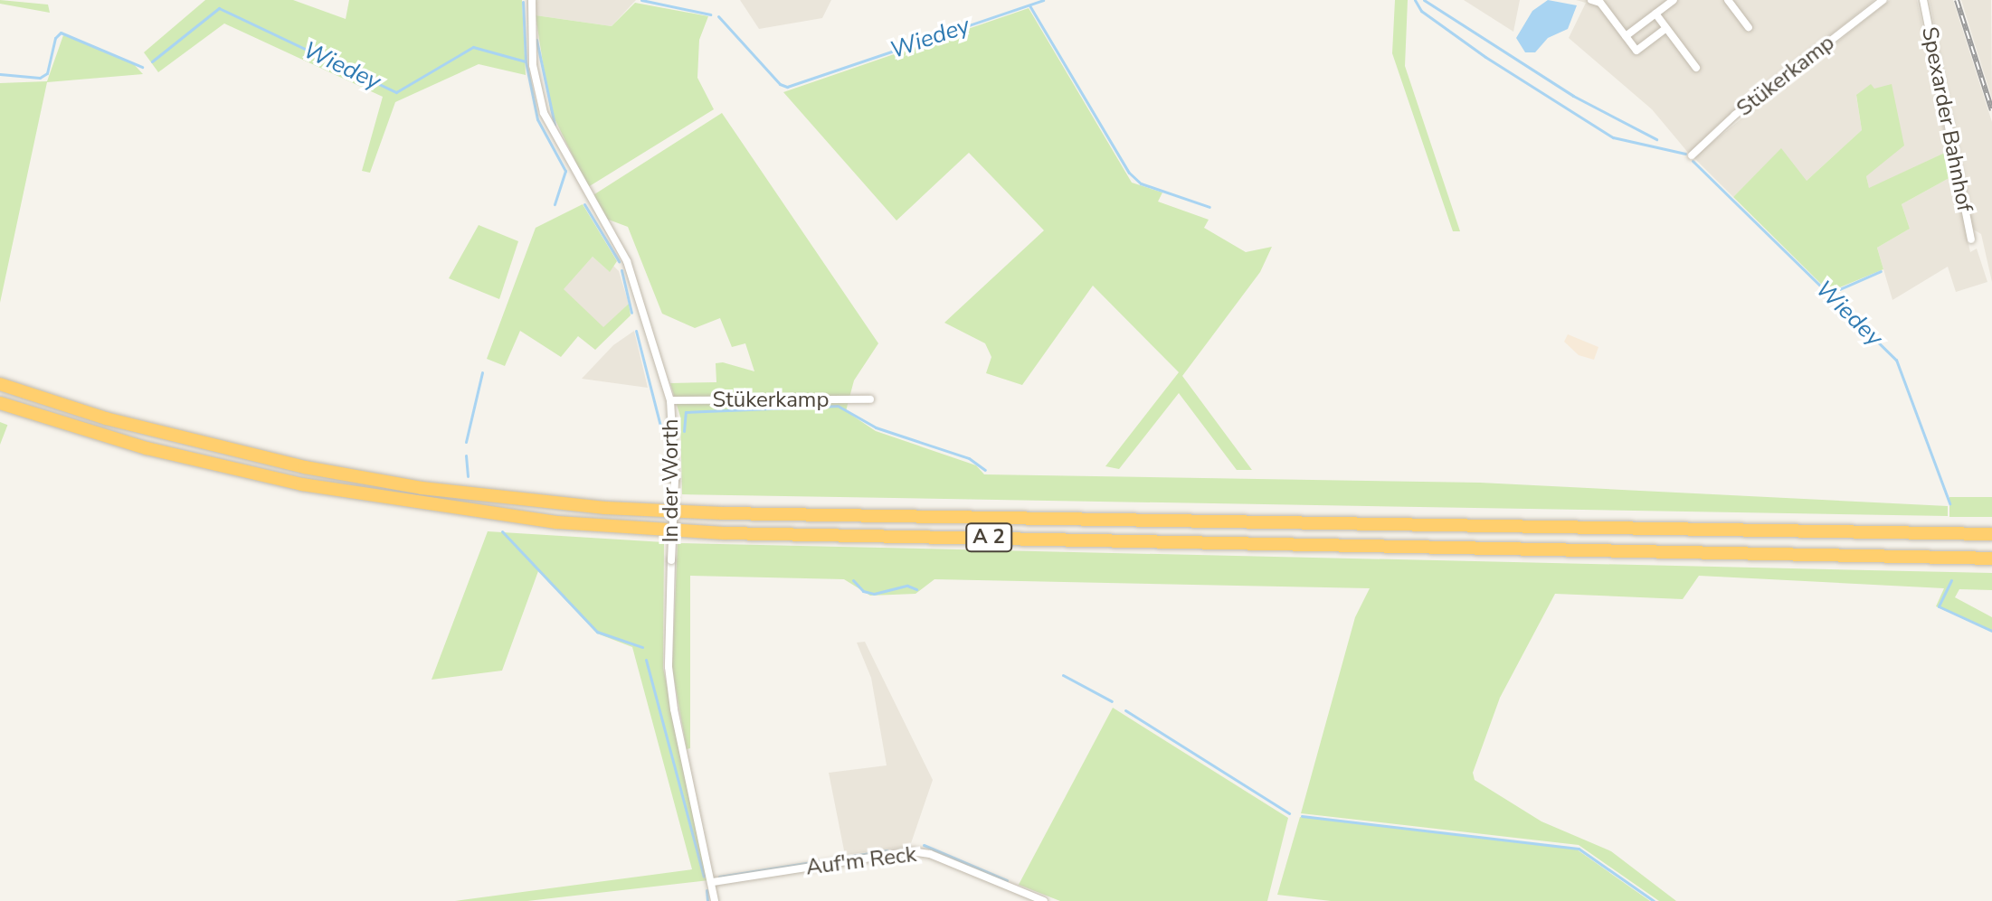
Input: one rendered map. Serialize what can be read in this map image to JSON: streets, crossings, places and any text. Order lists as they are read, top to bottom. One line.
{"streets":{"highway":["A 2"],"street":["Stükerkamp","Spexarder Bahnhof","In der Worth","Auf'm Reck"]},"crossings":[["Stükerkamp","In der Worth"],["In der Worth","Auf'm Reck"]],"water":["Wiedey"]}
